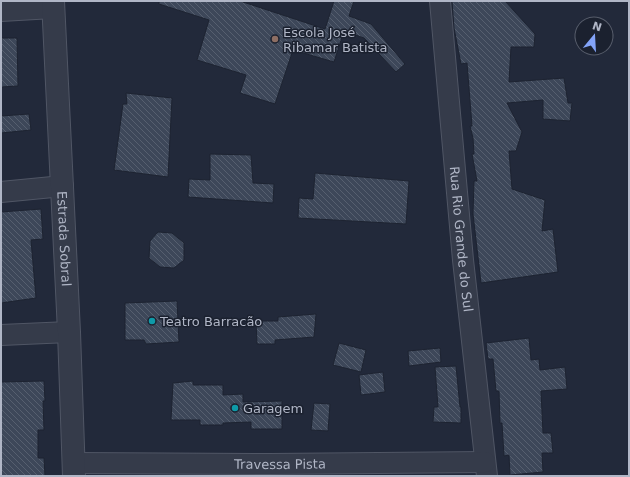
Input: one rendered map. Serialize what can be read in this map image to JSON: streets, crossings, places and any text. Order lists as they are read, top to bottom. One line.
{"streets":{"street":["Estrada Sobral","Rua Rio Grande do Sul","Travessa Pista"]},"crossings":[["Estrada Sobral","Travessa Pista"],["Rua Rio Grande do Sul","Travessa Pista"]],"places":["Escola José Ribamar Batista","Teatro Barracão","Garagem"],"north":"top"}
